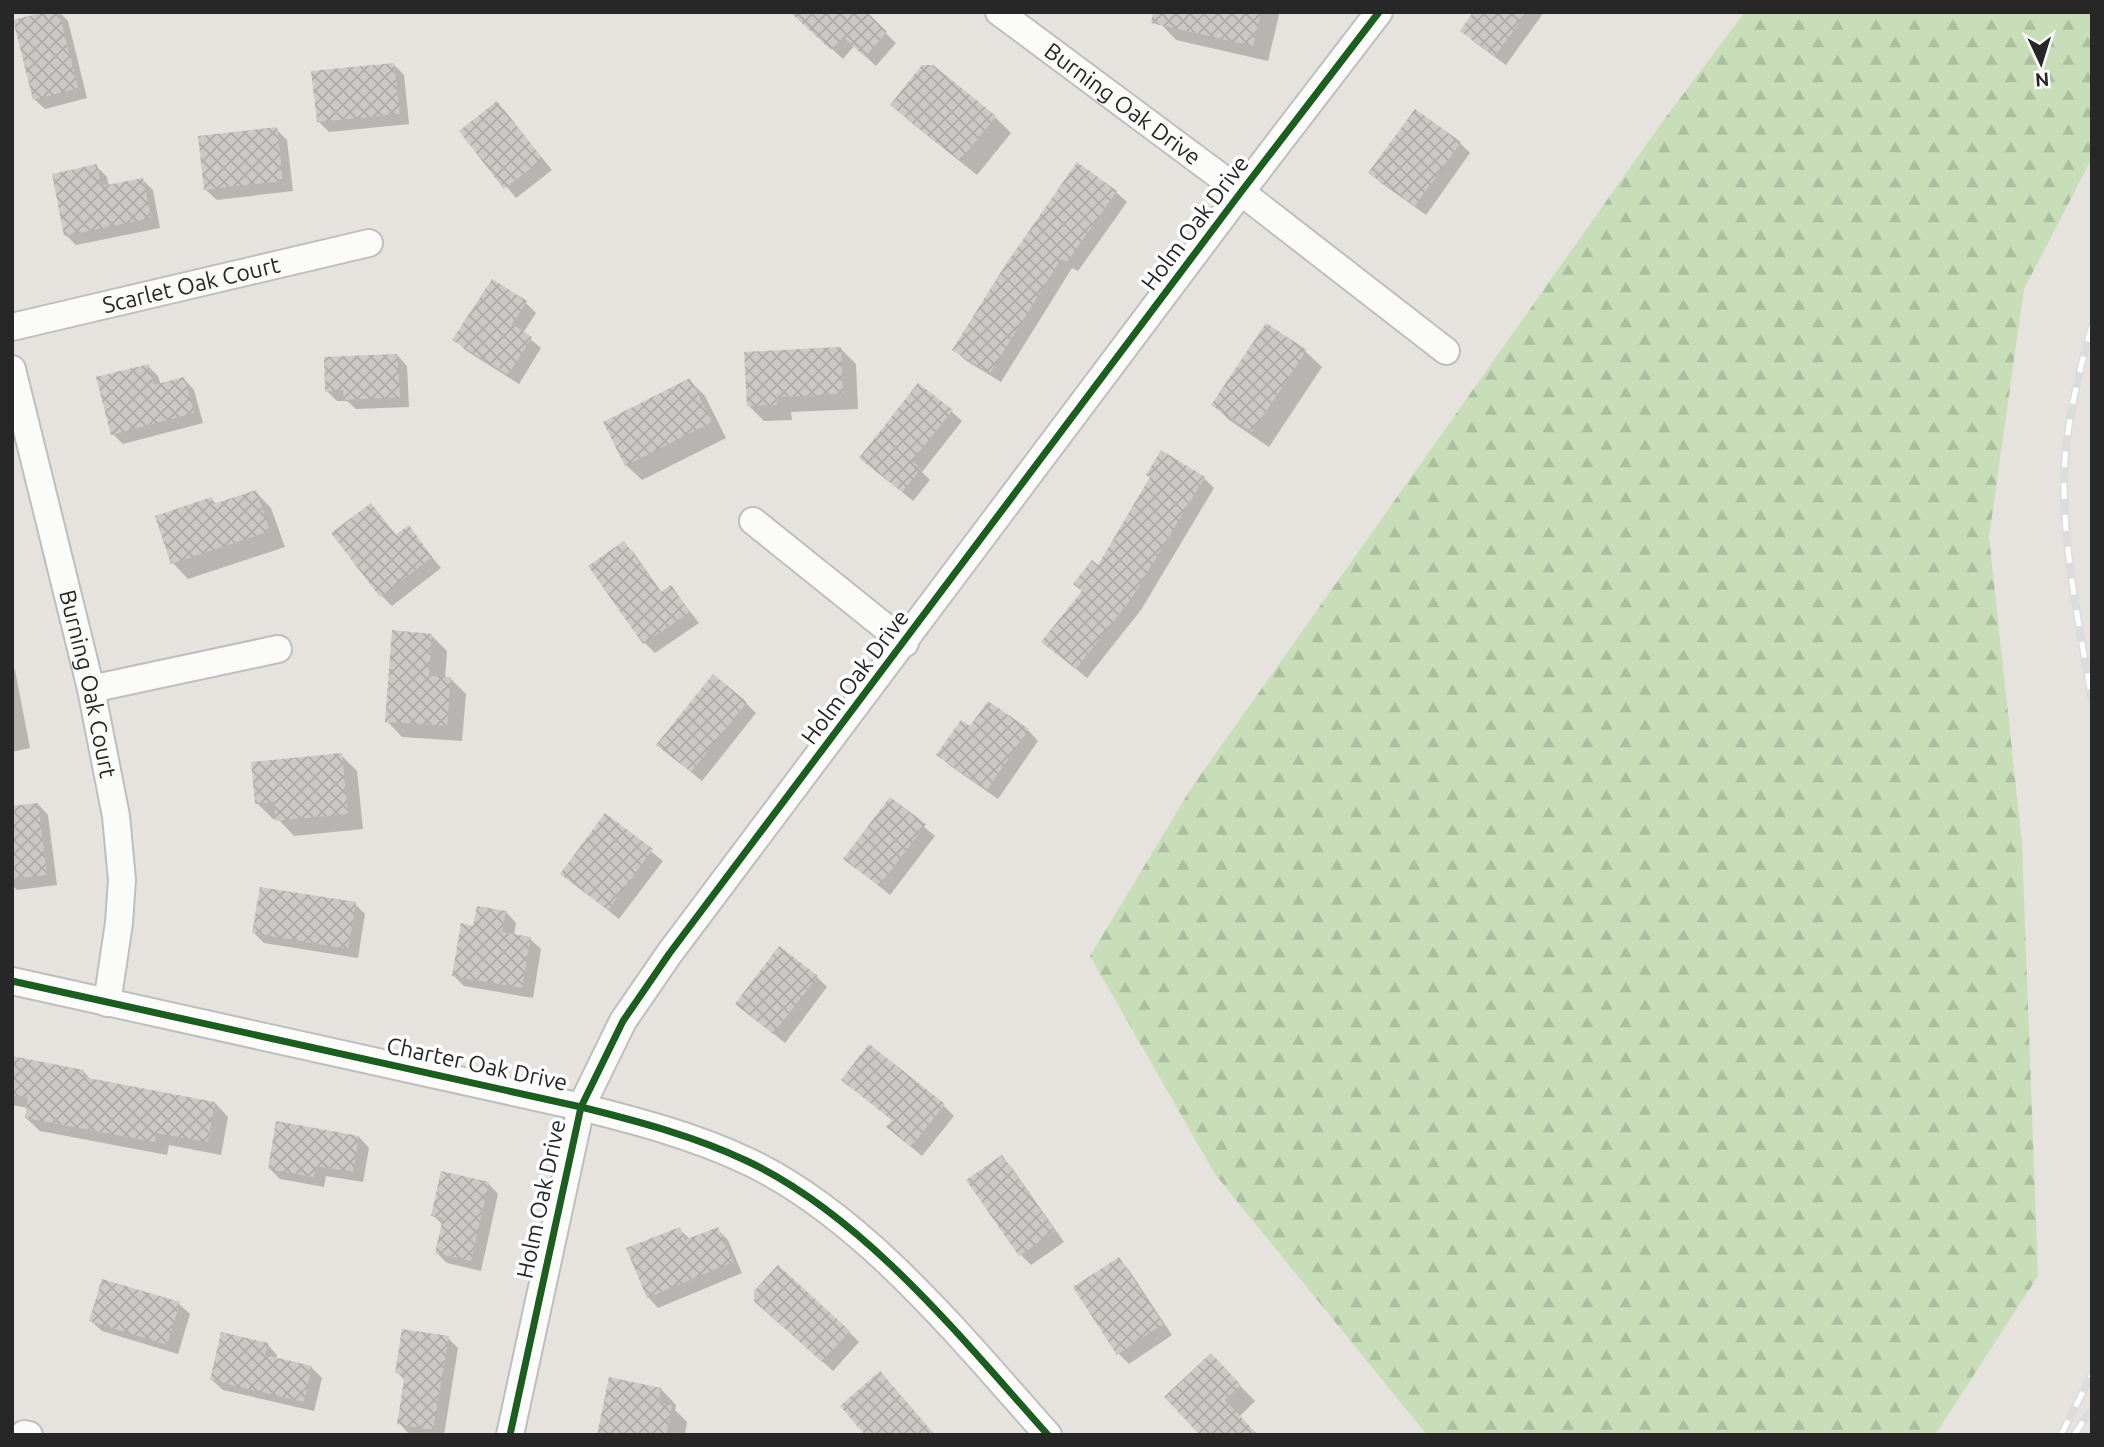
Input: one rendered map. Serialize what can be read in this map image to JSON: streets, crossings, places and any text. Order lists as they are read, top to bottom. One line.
{"streets":{"street":["Burning Oak Drive","Holm Oak Drive","Scarlet Oak Court","Burning Oak Court","Charter Oak Drive"]},"crossings":[["Burning Oak Drive","Holm Oak Drive"],["Holm Oak Drive","Charter Oak Drive"],["Burning Oak Court","Charter Oak Drive"]],"north":"bottom"}
